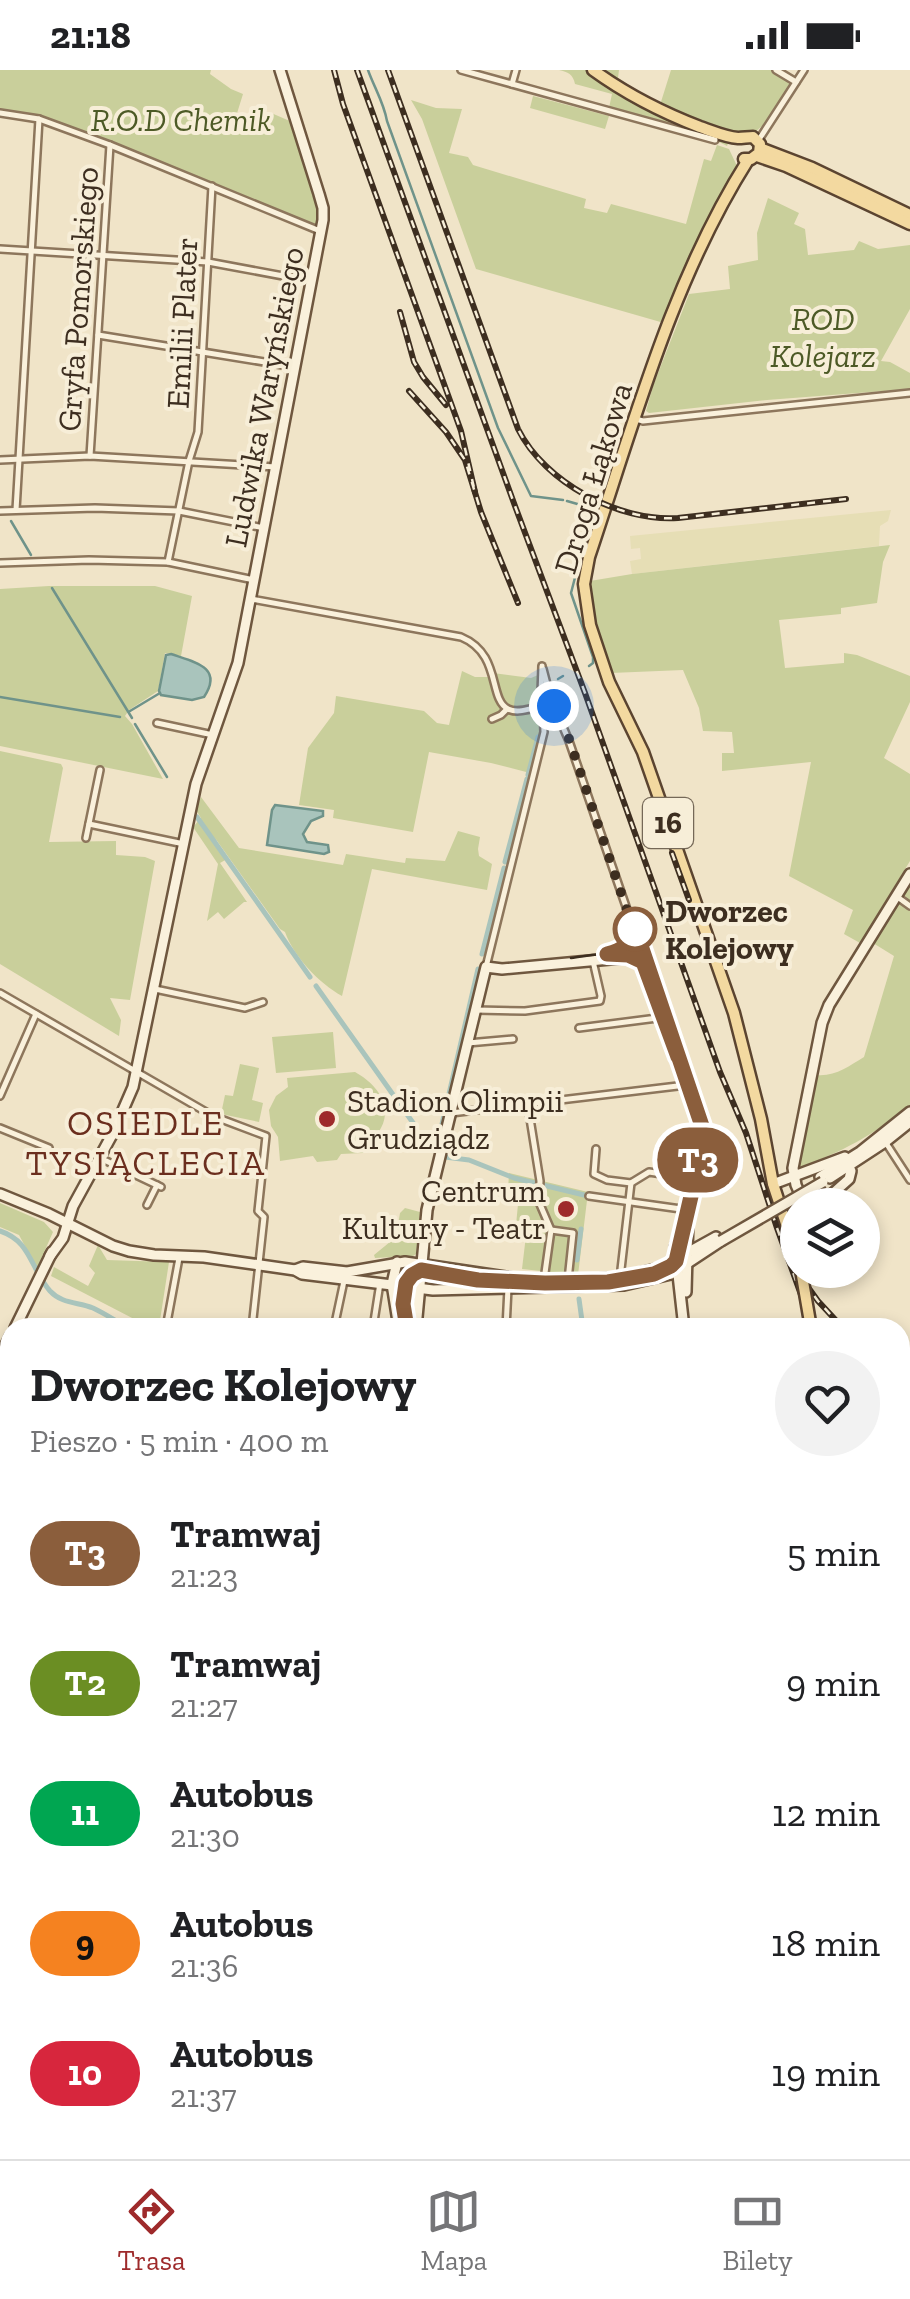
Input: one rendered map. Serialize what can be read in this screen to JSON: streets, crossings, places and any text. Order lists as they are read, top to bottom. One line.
{"streets":{"main road":["Droga Łąkowa","16"],"street":["Gryfa Pomorskiego","Emilii Plater","Ludwika Waryńskiego"]},"crossings":[["Droga Łąkowa","16"]],"districts":["OSIEDLE TYSIĄCLECIA"],"parks":["R.O.D Chemik","ROD Kolejarz"],"places":["Dworzec Kolejowy","Stadion Olimpii Grudziądz","Centrum Kultury - Teatr"],"lines":["tram line T3"],"page":{"status":"21:18","on_map":"T3","heading":["Dworzec Kolejowy","Pieszo · 5 min · 400 m"],"list":[{"mark":"T3","name":"Tramwaj","note":"21:23","value":"5 min"},{"mark":"T2","name":"Tramwaj","note":"21:27","value":"9 min"},{"mark":"11","name":"Autobus","note":"21:30","value":"12 min"},{"mark":"9","name":"Autobus","note":"21:36","value":"18 min"},{"mark":"10","name":"Autobus","note":"21:37","value":"19 min"}],"tabs":["Trasa","Mapa","Bilety"]}}
